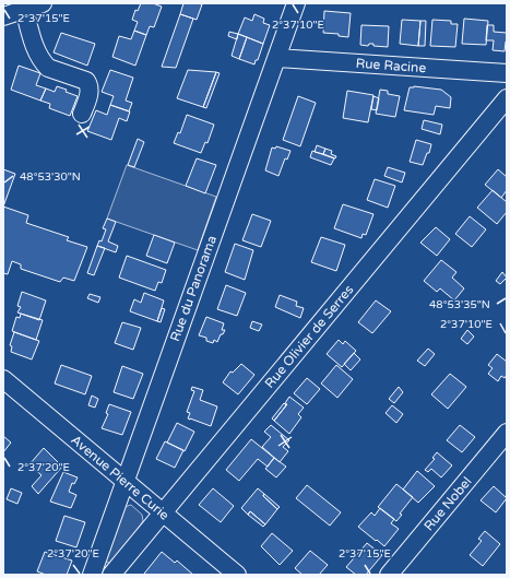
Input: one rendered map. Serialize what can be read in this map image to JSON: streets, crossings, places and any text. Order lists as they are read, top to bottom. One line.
{"streets":{"street":["Rue Racine","Rue du Panorama","Rue Olivier de Serres","Avenue Pierre Curie","Rue Nobel"]},"crossings":[["Rue Racine","Rue du Panorama"],["Rue du Panorama","Avenue Pierre Curie"],["Rue Olivier de Serres","Avenue Pierre Curie"]],"coordinates":["2°37'15\"E","2°37'10\"E","48°53'30\"N","48°53'35\"N","2°37'20\"E"]}
